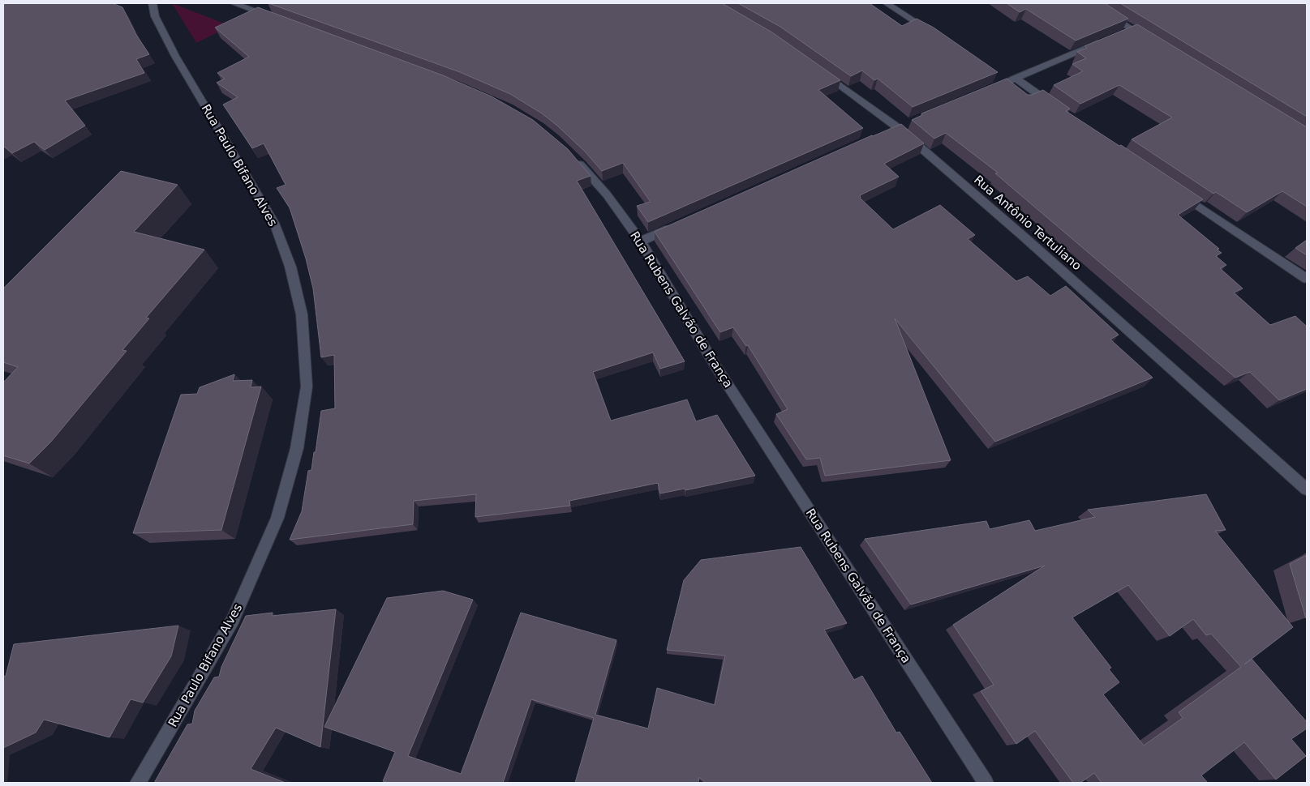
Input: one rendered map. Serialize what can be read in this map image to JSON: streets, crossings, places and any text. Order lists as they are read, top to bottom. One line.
{"streets":{"street":["Rua Paulo Bifano Alves","Rua Antônio Tertuliano","Rua Rubens Galvão de França"]}}
